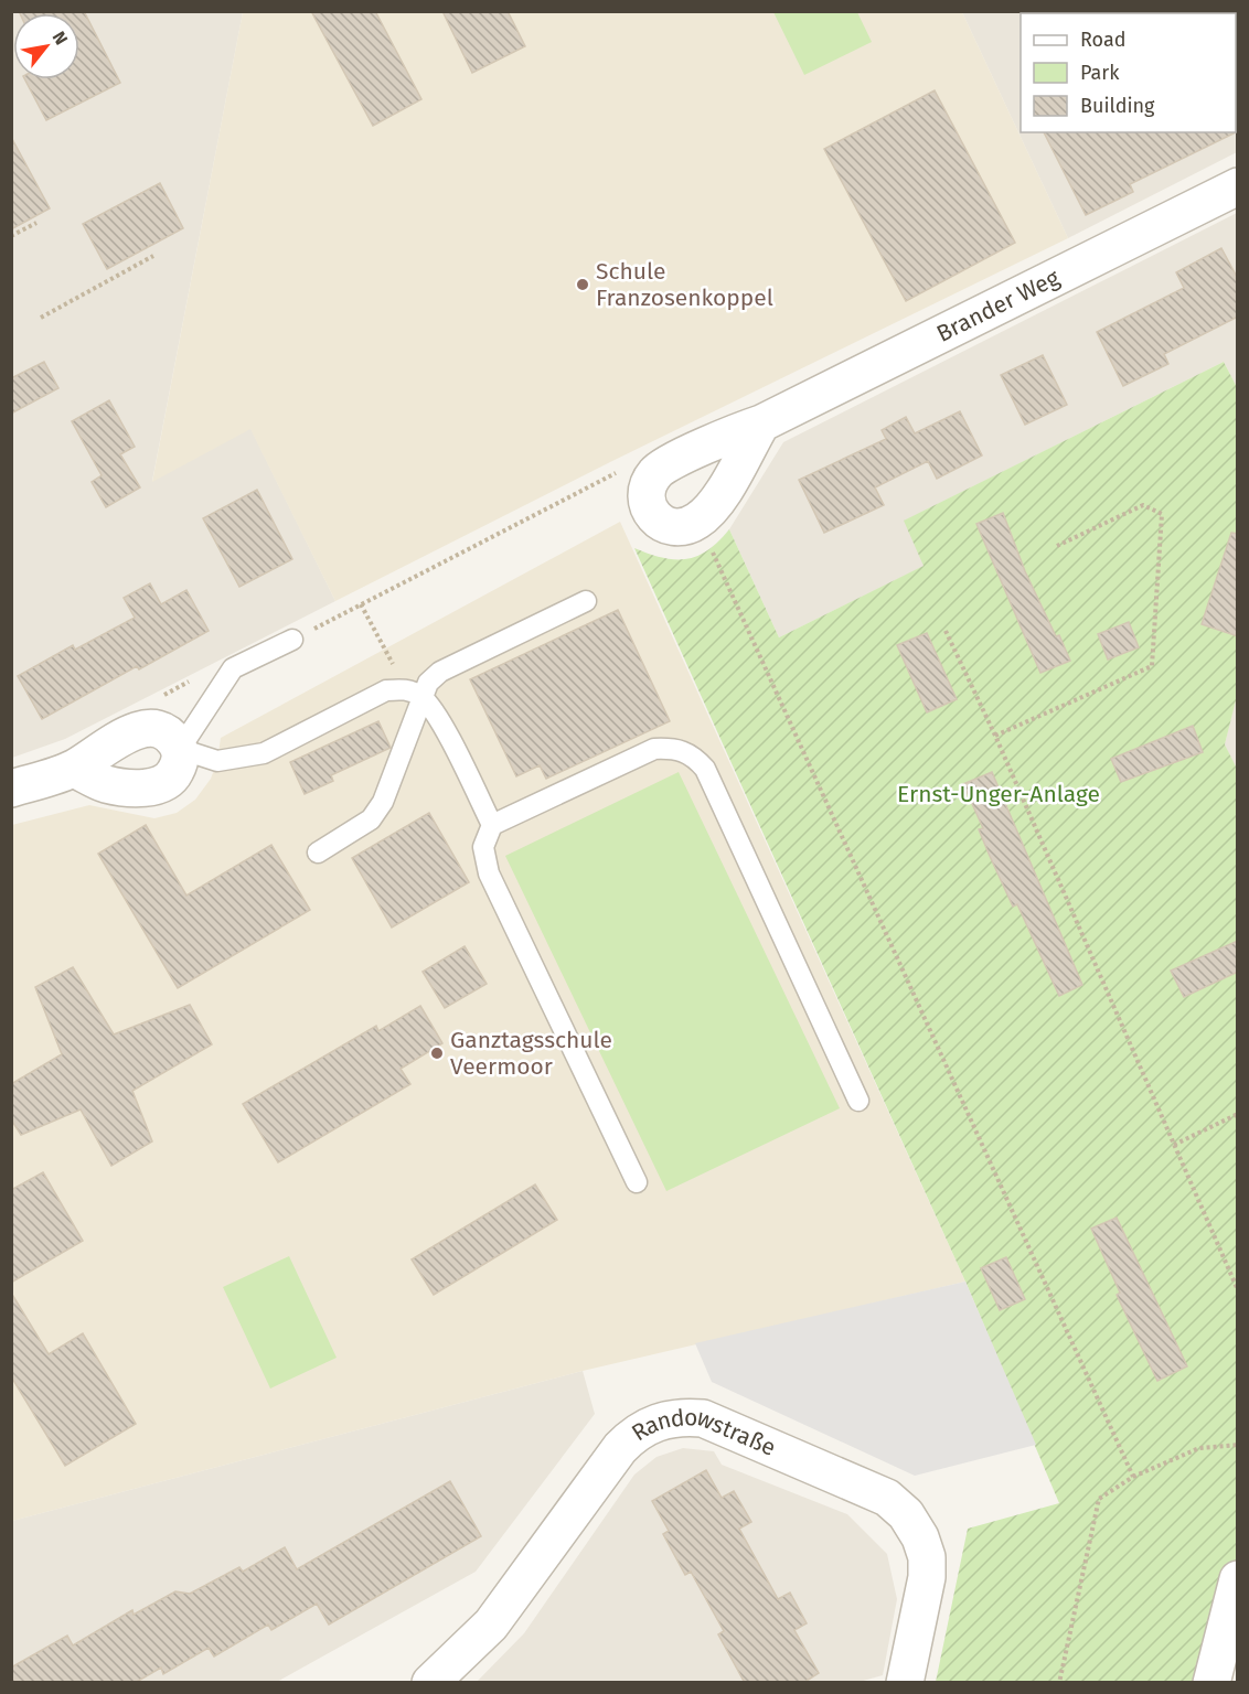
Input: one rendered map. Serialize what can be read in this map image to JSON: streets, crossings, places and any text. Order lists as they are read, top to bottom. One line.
{"streets":{"street":["Brander Weg","Randowstraße"]},"parks":["Ernst-Unger-Anlage"],"places":["Schule Franzosenkoppel","Ganztagsschule Veermoor"],"legend":["Road","Park","Building"],"north":"top right"}
